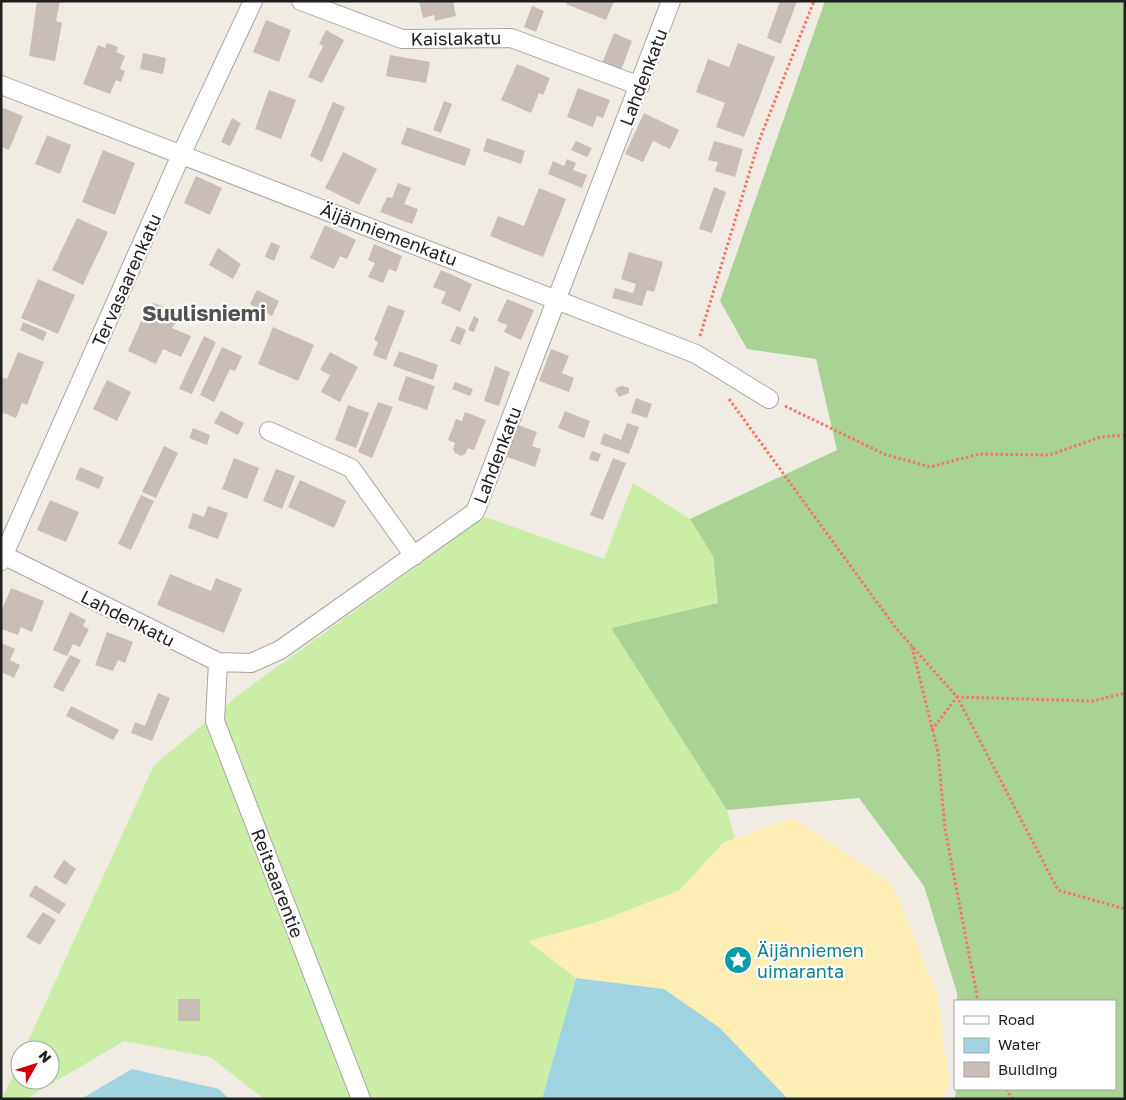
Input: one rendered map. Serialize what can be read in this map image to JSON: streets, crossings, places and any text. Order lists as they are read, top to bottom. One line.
{"streets":{"street":["Kaislakatu","Lahdenkatu","Äijänniemenkatu","Tervasaarenkatu","Reitsaarentie"]},"crossings":[["Kaislakatu","Lahdenkatu"],["Lahdenkatu","Äijänniemenkatu"],["Lahdenkatu","Tervasaarenkatu"],["Lahdenkatu","Reitsaarentie"],["Äijänniemenkatu","Tervasaarenkatu"]],"districts":["Suulisniemi"],"places":{"place":["Äijänniemen uimaranta"]},"legend":["Road","Water","Building"],"north":"top right"}
